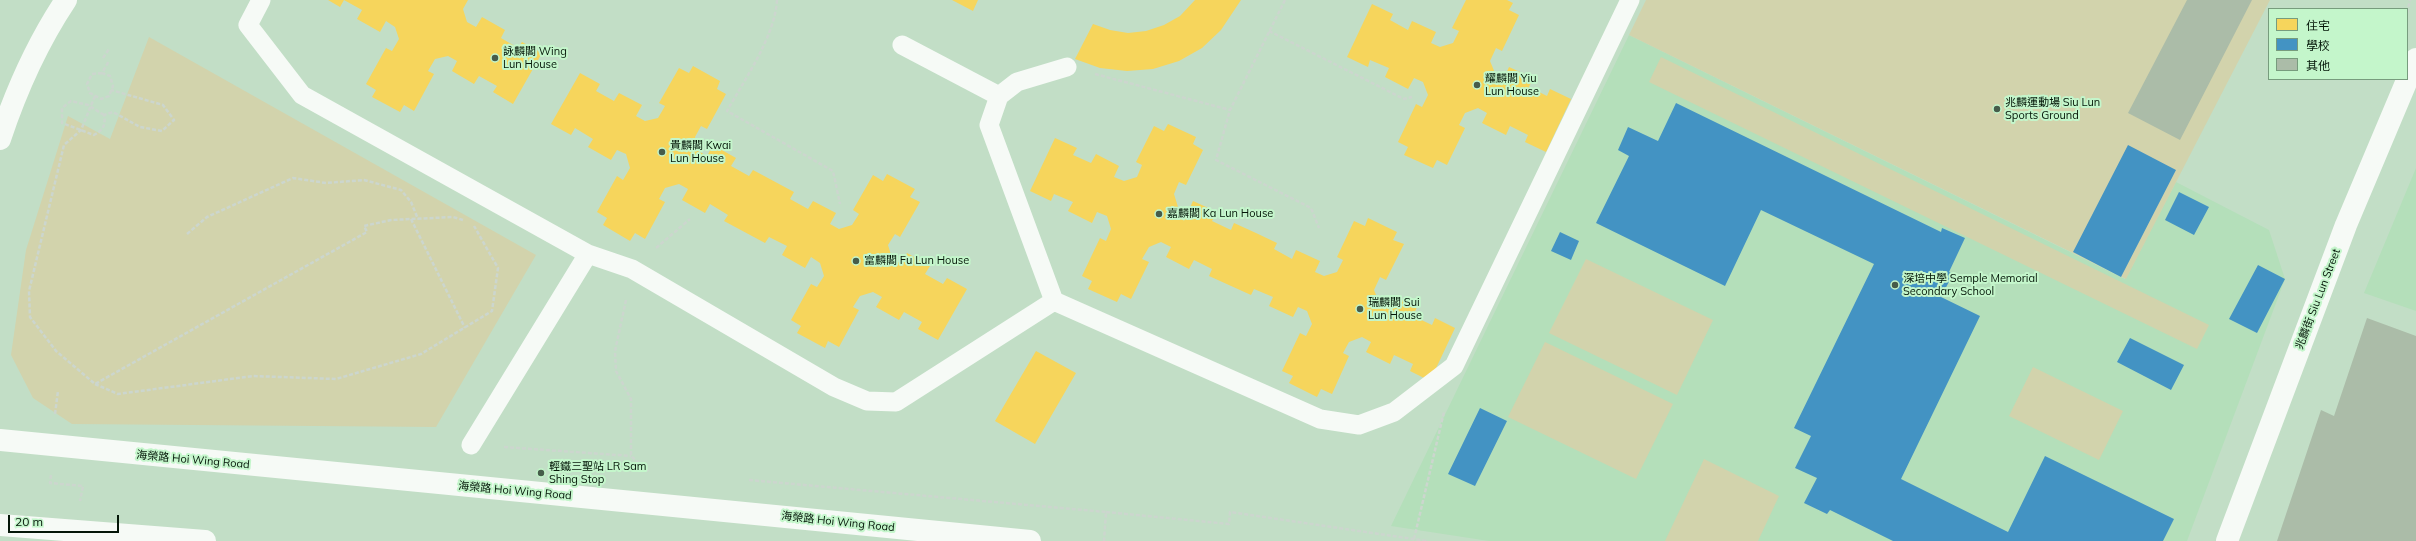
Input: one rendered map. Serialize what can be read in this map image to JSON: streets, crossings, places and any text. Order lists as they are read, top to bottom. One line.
{"streets":{"main road":["兆麟街 Siu Lun Street","海榮路 Hoi Wing Road"]},"places":["詠麟閣 Wing Lun House","耀麟閣 Yiu Lun House","兆麟運動場 Siu Lun Sports Ground","貴麟閣 Kwai Lun House","嘉麟閣 Ka Lun House","富麟閣 Fu Lun House","深培中學 Semple Memorial Secondary School","瑞麟閣 Sui Lun House","輕鐵三聖站 LR Sam Shing Stop"],"legend":["住宅","學校","其他"],"scale_bar":"20 m"}
